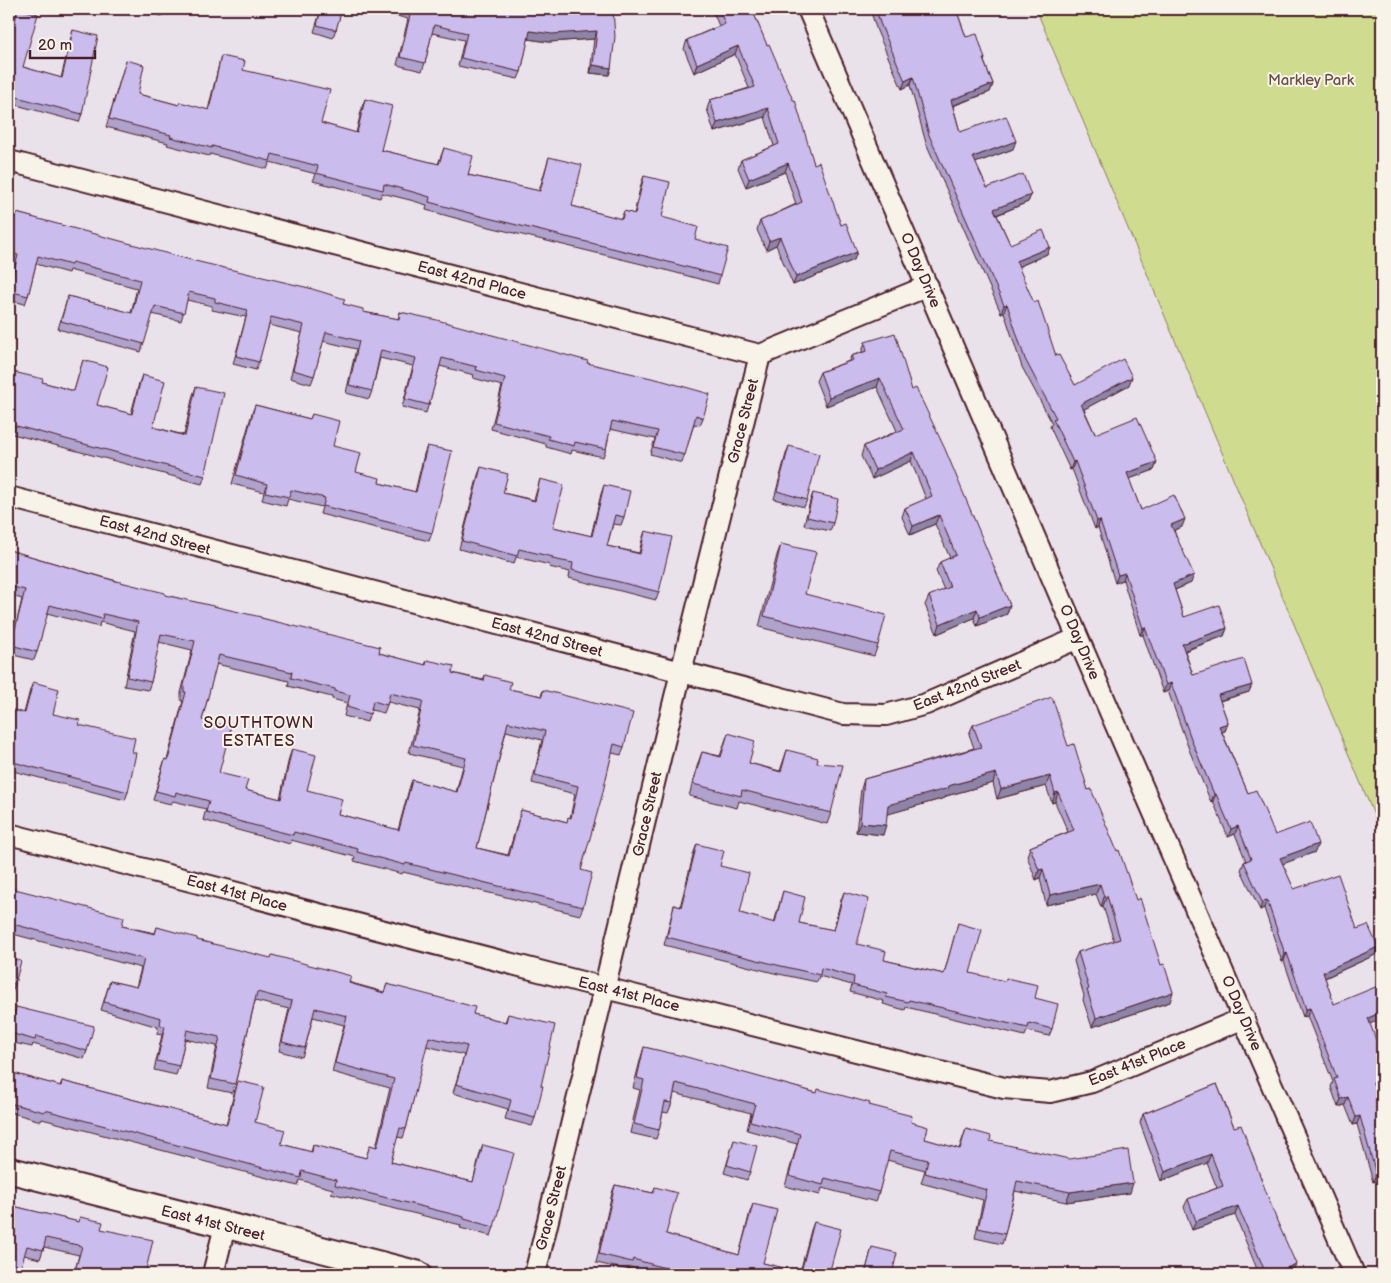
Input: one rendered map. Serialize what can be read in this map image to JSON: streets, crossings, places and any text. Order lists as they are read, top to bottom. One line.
{"streets":{"street":["O Day Drive","East 42nd Place","Grace Street","East 42nd Street","East 41st Place","East 41st Street"]},"crossings":[["O Day Drive","East 42nd Street"],["O Day Drive","East 41st Place"],["East 42nd Place","Grace Street"],["Grace Street","East 42nd Street"],["Grace Street","East 41st Place"]],"districts":["SOUTHTOWN ESTATES"],"parks":["Markley Park"],"scale_bar":"20 m"}
